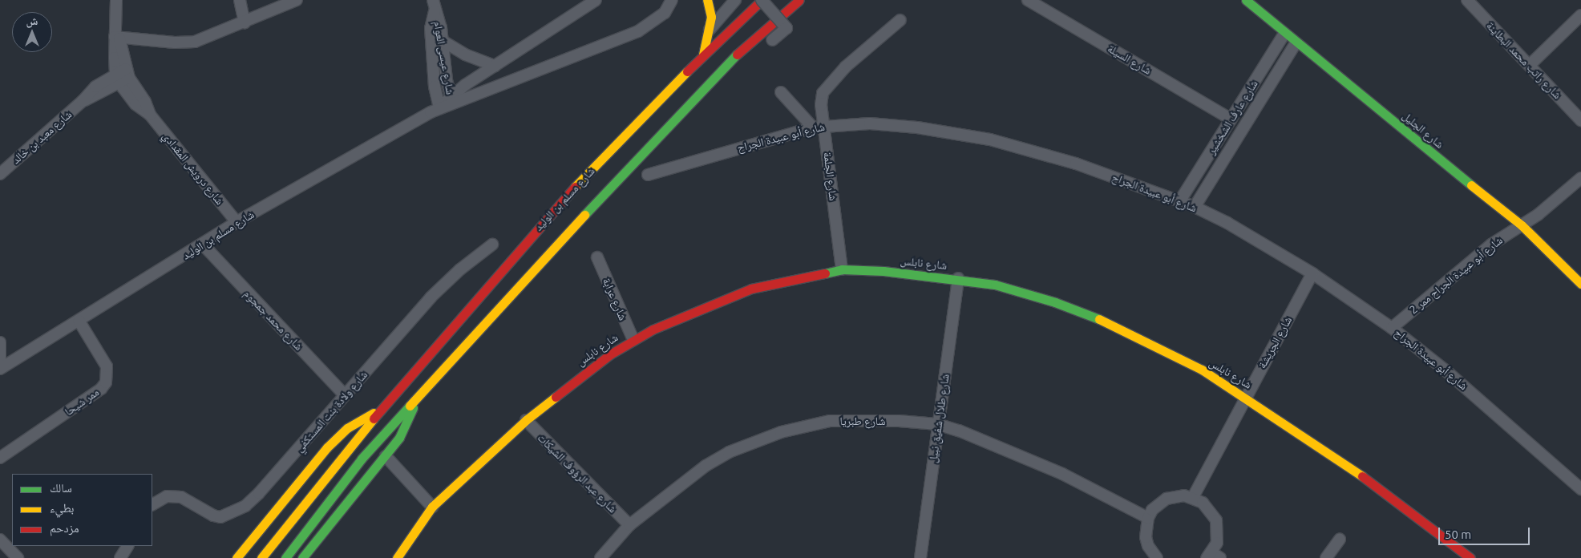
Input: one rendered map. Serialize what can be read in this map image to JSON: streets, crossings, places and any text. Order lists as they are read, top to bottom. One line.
{"streets":{"main road":["شارع الجليل","شارع مسلم بن الوليد","شارع نابلس"],"street":["شارع عيسى العوام","شارع السيلة","شارع راتب محمد البطاينة","شارع عارف الشخشير","شارع معبد بن خالد","شارع أبو عبيدة الجراح","شارع درويش المقدادي","شارع الجلمة","شارع أبو عبيدة الجراح ممر 2","شارع عرابة","شارع محمد جمجوم","شارع الجريشة","ممر شيحا","شارع ولادة بنت المستكفي","شارع طلال شفيق نبيل","شارع طبريا","شارع عبد الرؤوف الشيكات"]},"crossings":[["شارع عيسى العوام","شارع مسلم بن الوليد"],["شارع السيلة","شارع عارف الشخشير"],["شارع عارف الشخشير","شارع الجليل"],["شارع عارف الشخشير","شارع أبو عبيدة الجراح"],["شارع الجليل","شارع أبو عبيدة الجراح ممر 2"],["شارع معبد بن خالد","شارع درويش المقدادي"],["شارع أبو عبيدة الجراح","شارع الجلمة"],["شارع أبو عبيدة الجراح","شارع أبو عبيدة الجراح ممر 2"],["شارع أبو عبيدة الجراح","شارع الجريشة"],["شارع درويش المقدادي","شارع مسلم بن الوليد"],["شارع الجلمة","شارع نابلس"],["شارع مسلم بن الوليد","شارع محمد جمجوم"],["شارع مسلم بن الوليد","ممر شيحا"],["شارع نابلس","شارع عرابة"],["شارع نابلس","شارع الجريشة"],["شارع نابلس","شارع طلال شفيق نبيل"],["شارع نابلس","شارع عبد الرؤوف الشيكات"],["شارع محمد جمجوم","شارع ولادة بنت المستكفي"],["شارع طلال شفيق نبيل","شارع طبريا"],["شارع طبريا","شارع عبد الرؤوف الشيكات"]],"legend":["سالك","بطيء","مزدحم"],"scale_bar":"50 m","north":"top"}
